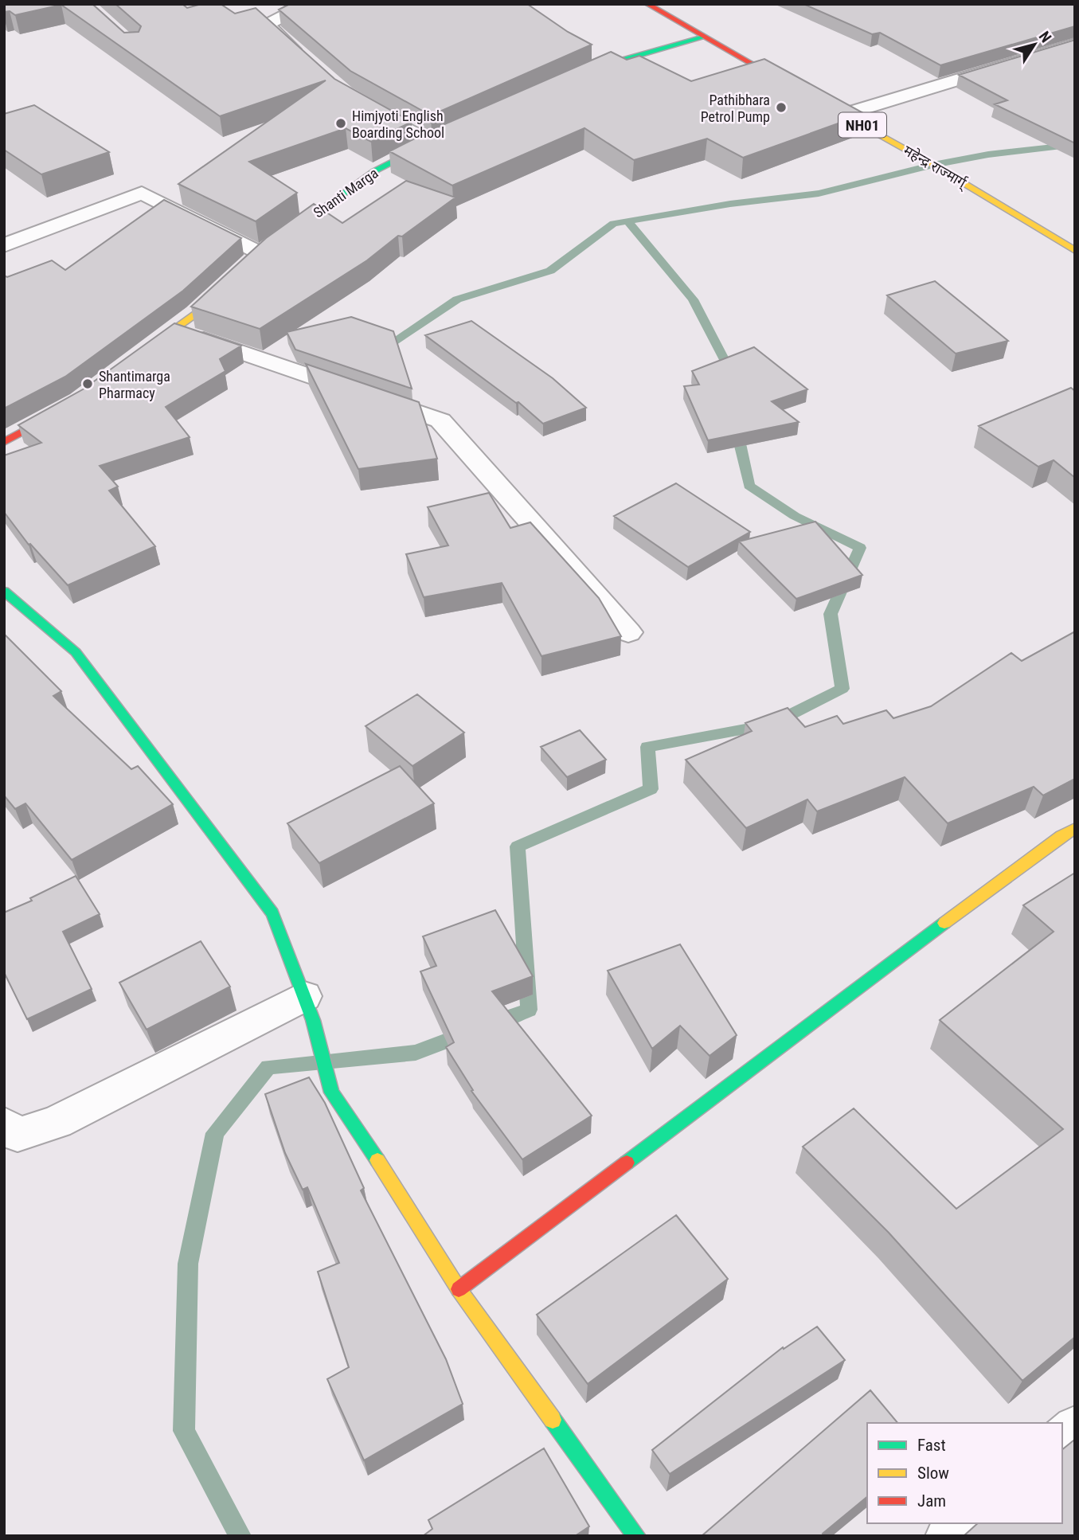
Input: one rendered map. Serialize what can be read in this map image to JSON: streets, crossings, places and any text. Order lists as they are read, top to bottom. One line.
{"streets":{"main road":["NH01","महेन्द्र राज्मार्ग्","Shanti Marga"]},"places":["Pathibhara Petrol Pump","Himjyoti English Boarding School","Shantimarga Pharmacy"],"legend":["Fast","Slow","Jam"],"north":"top right"}
